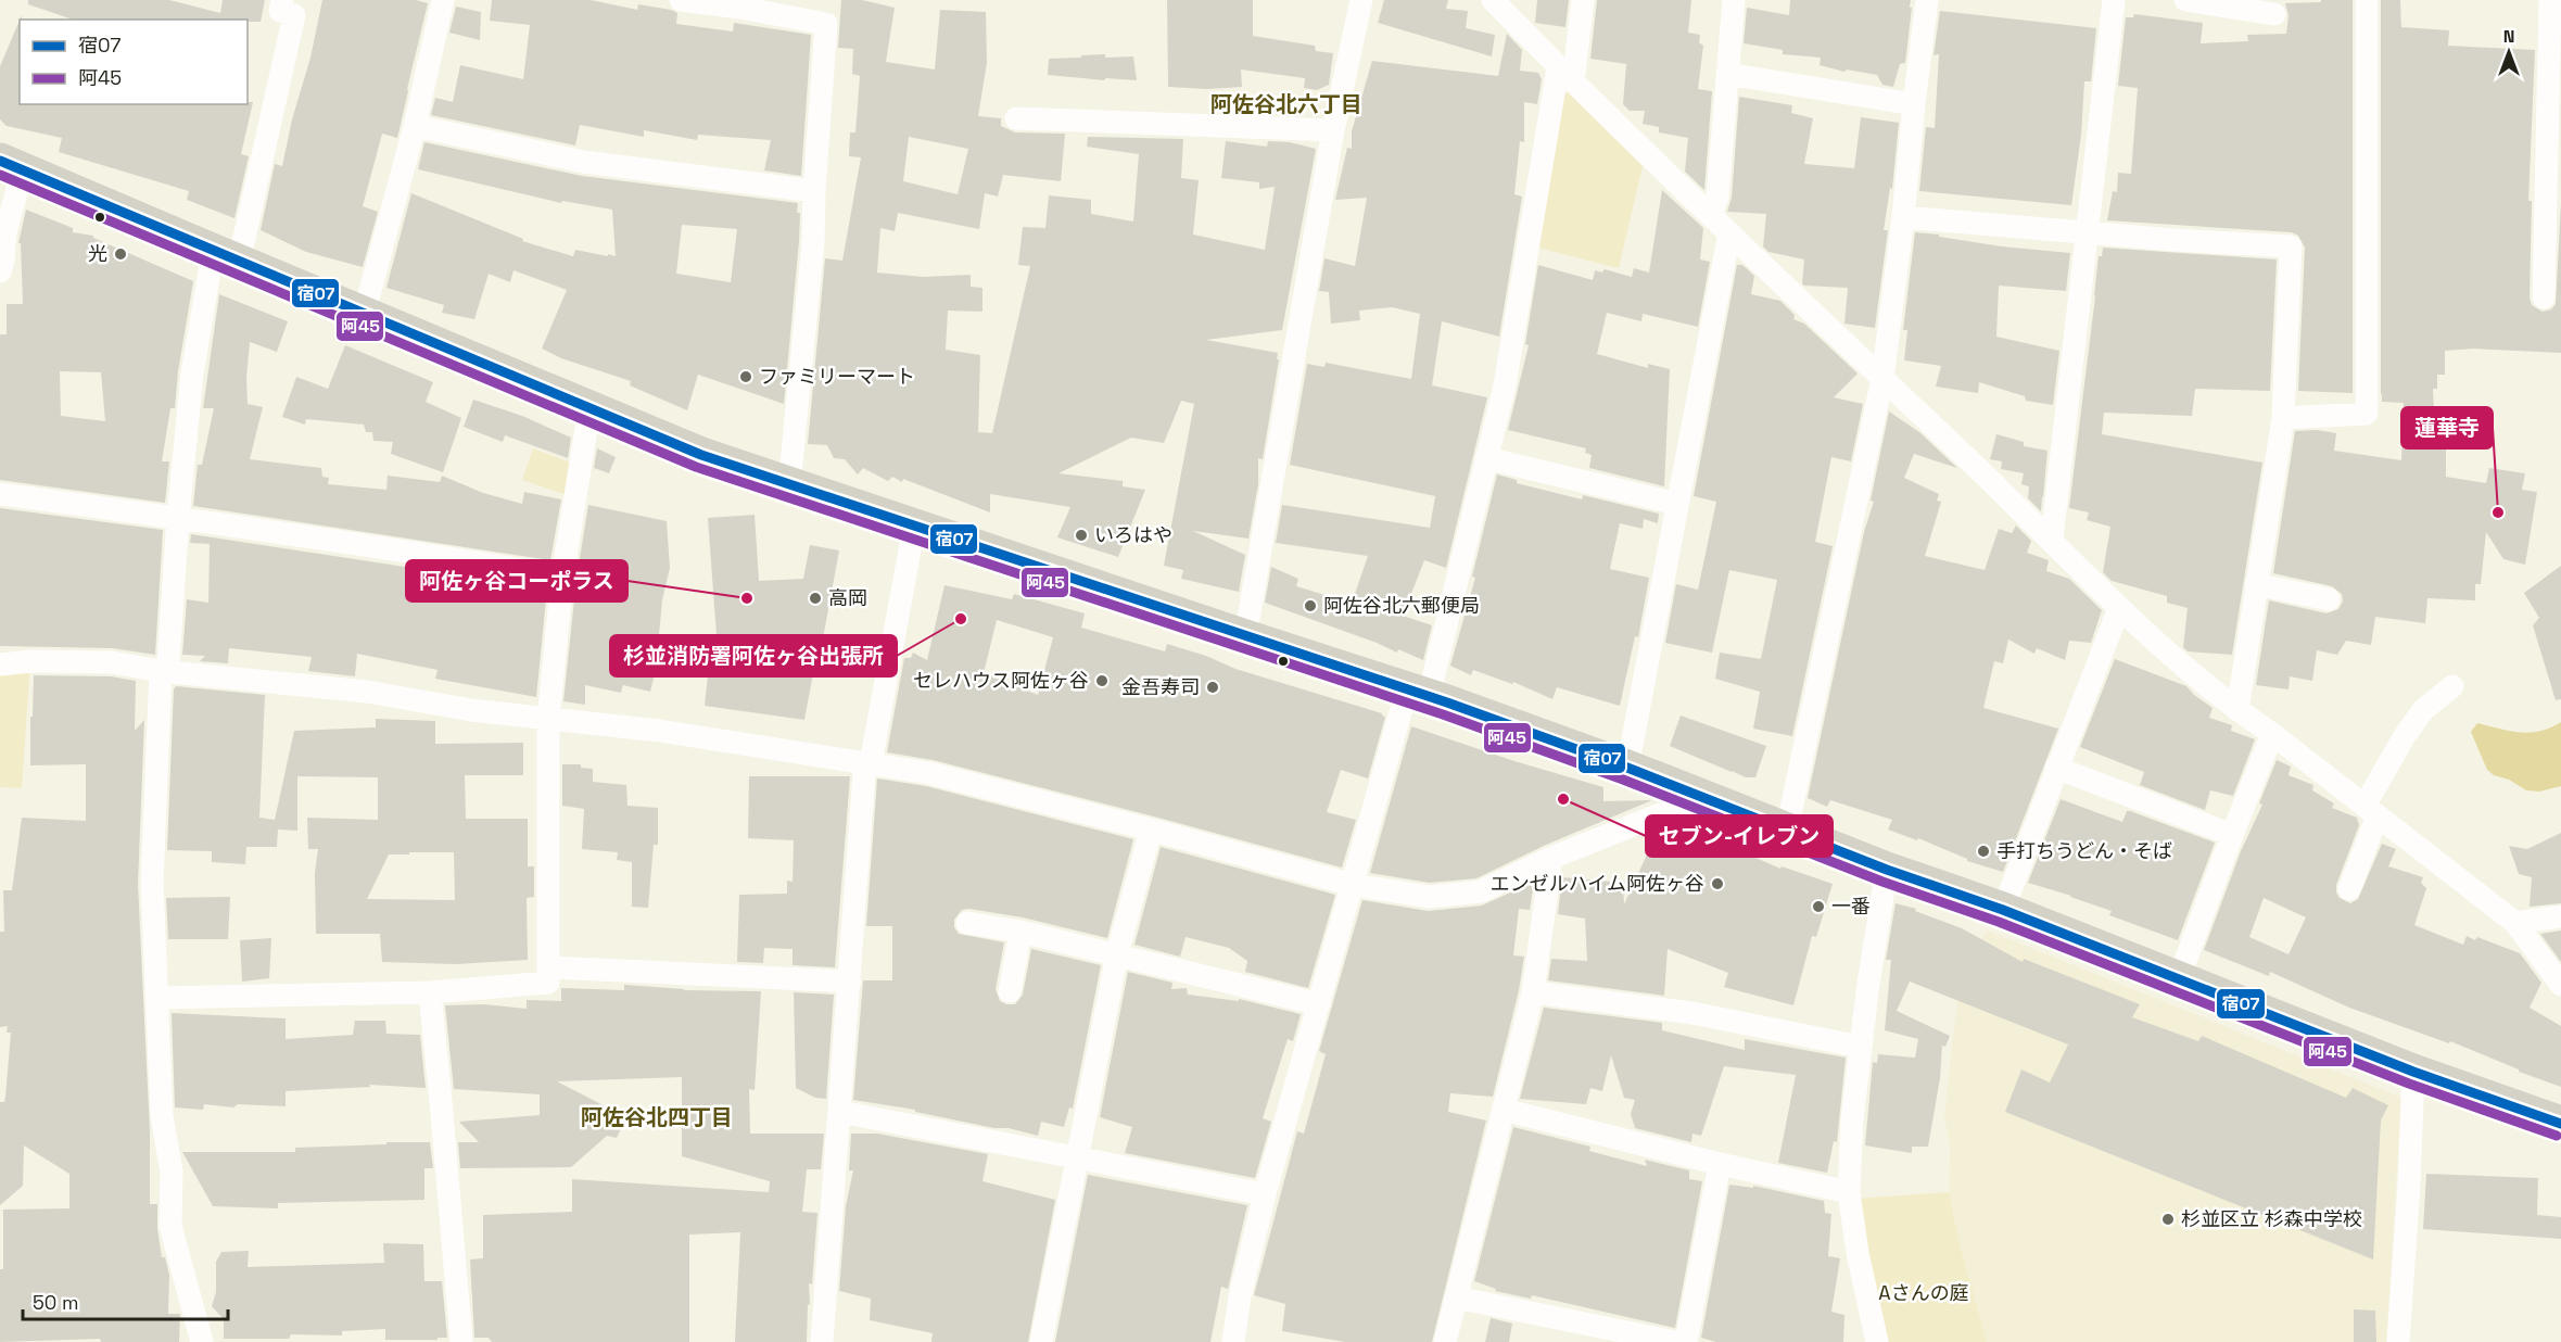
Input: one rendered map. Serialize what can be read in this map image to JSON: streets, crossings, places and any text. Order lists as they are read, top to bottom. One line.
{"districts":["阿佐谷北六丁目","阿佐谷北四丁目"],"parks":["Aさんの庭"],"places":["光","ファミリーマート","蓮華寺","いろはや","阿佐ヶ谷コーポラス","高岡","阿佐谷北六郵便局","杉並消防署阿佐ヶ谷出張所","セレハウス阿佐ヶ谷","金吾寿司","セブン-イレブン","手打ちうどん・そば","エンゼルハイム阿佐ヶ谷","一番","杉並区立 杉森中学校"],"lines":["transit line 宿07","transit line 阿45"],"legend":["宿07","阿45"],"scale_bar":"50 m","north":"top"}
